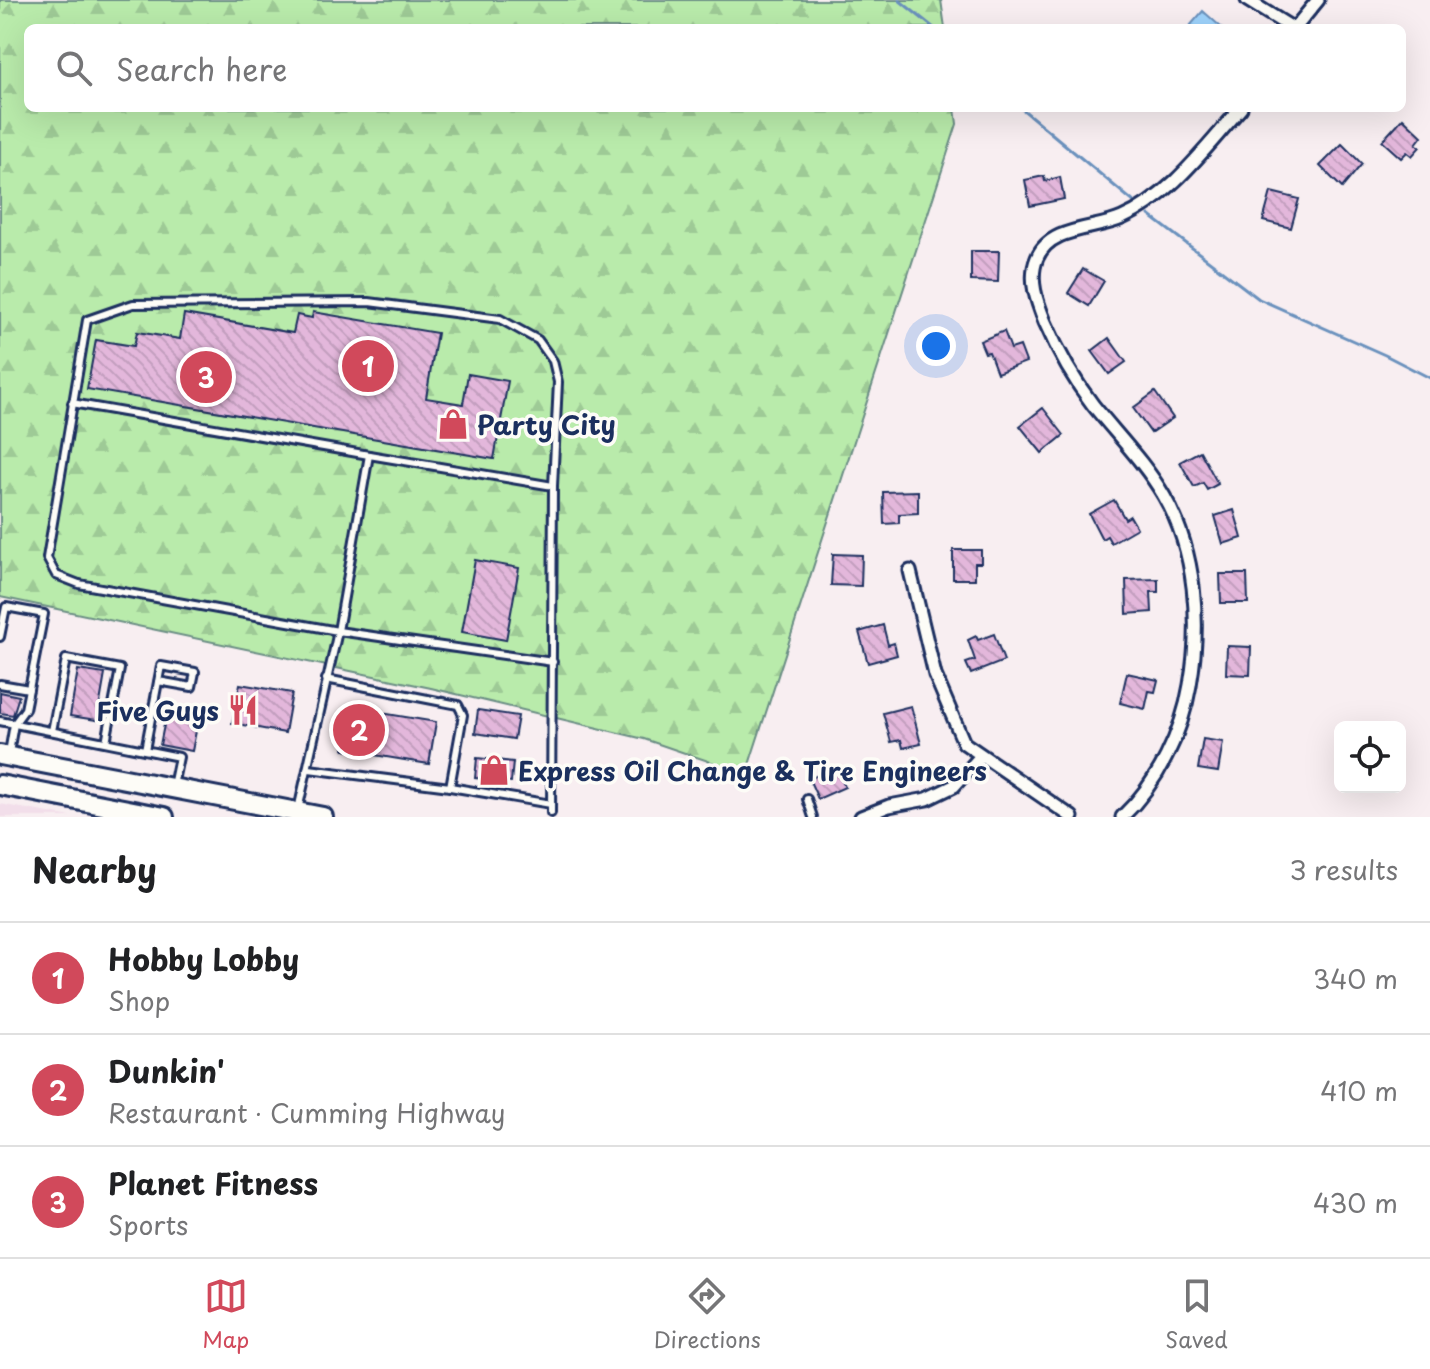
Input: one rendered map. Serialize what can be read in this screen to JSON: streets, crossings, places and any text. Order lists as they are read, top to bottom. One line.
{"places":{"shop":["Party City","Express Oil Change & Tire Engineers"],"restaurant":["Five Guys"]},"page":{"search":"Search here","pins":["1","3","2"],"heading":["Nearby","3 results"],"list":[{"mark":"1","name":"Hobby Lobby","note":"Shop","value":"340 m"},{"mark":"2","name":"Dunkin'","note":"Restaurant · Cumming Highway","value":"410 m"},{"mark":"3","name":"Planet Fitness","note":"Sports","value":"430 m"}],"nav":["Map","Directions","Saved"]}}
